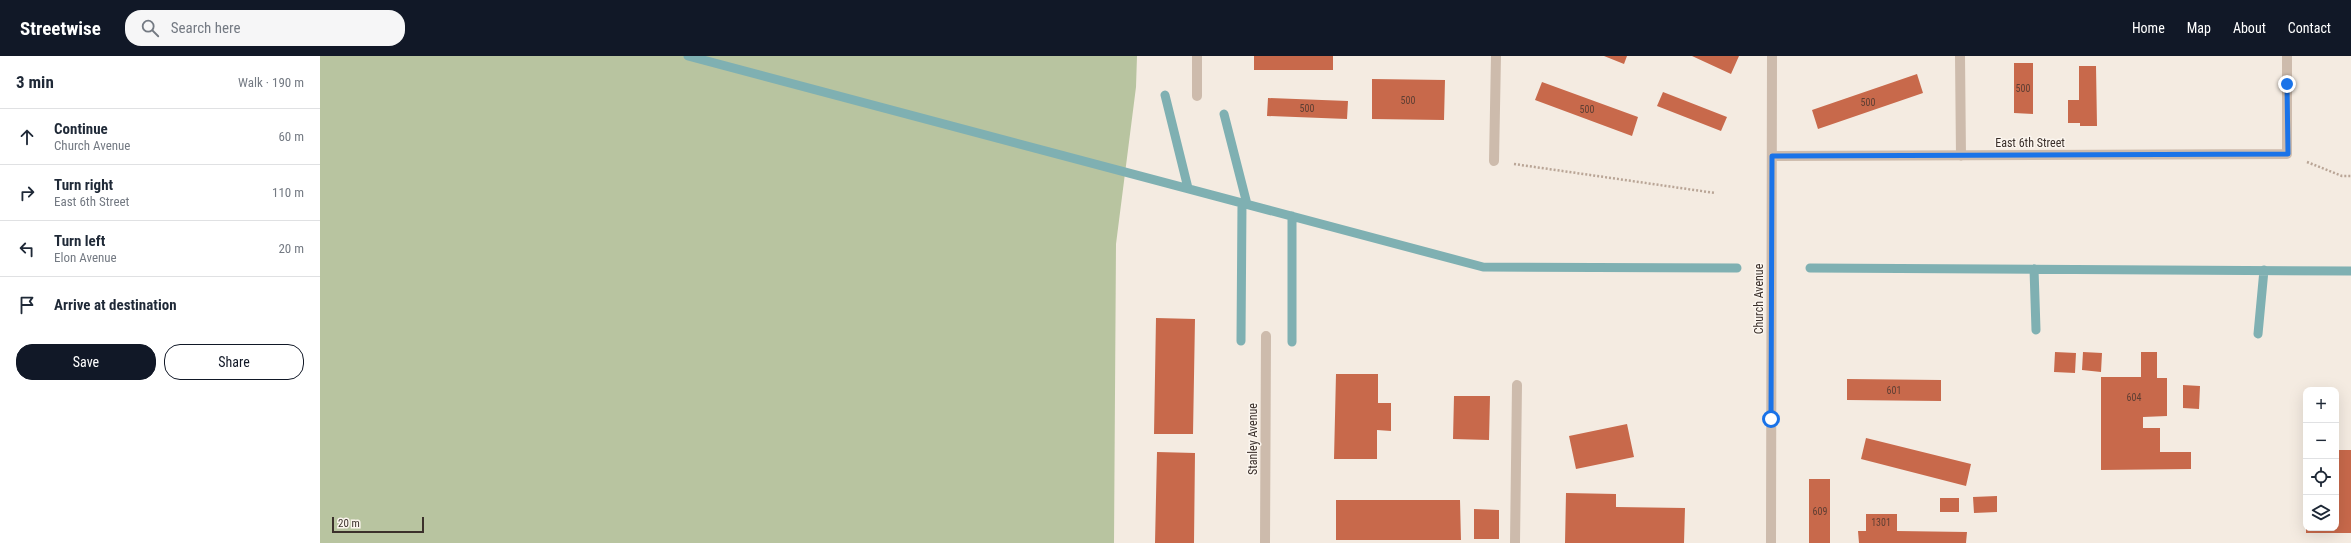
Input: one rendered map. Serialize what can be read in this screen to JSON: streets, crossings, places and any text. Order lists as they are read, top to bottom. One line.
{"streets":{"street":["East 6th Street","Church Avenue","Stanley Avenue"]},"crossings":[["East 6th Street","Church Avenue"]],"house_numbers":["500","500","500","500","500","601","604","609","1301"],"scale_bar":"20 m","page":{"header":"Streetwise","search":"Search here","nav":["Home","Map","About","Contact"],"heading":["3 min","Walk · 190 m"],"list":[["Continue","Church Avenue","60 m"],["Turn right","East 6th Street","110 m"],["Turn left","Elon Avenue","20 m"],"Arrive at destination"],"buttons":["Save","Share"],"map_buttons":["+","−"],"scale":"20 m"}}
